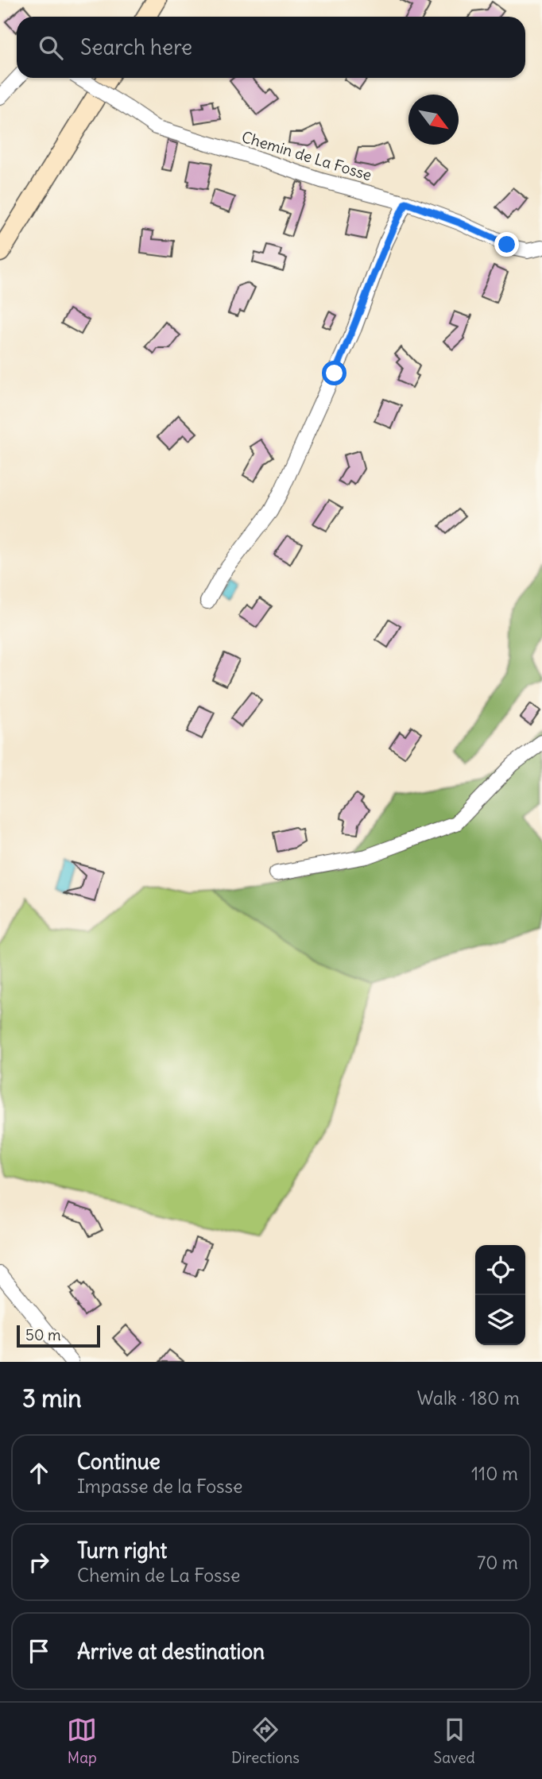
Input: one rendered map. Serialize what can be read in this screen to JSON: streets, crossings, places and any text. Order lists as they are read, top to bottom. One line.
{"streets":{"street":["Chemin de La Fosse"]},"scale_bar":"50 m","north":"bottom right","page":{"search":"Search here","scale":"50 m","heading":["3 min","Walk · 180 m"],"list":[["Continue","Impasse de la Fosse","110 m"],["Turn right","Chemin de La Fosse","70 m"],"Arrive at destination"],"nav":["Map","Directions","Saved"]}}
